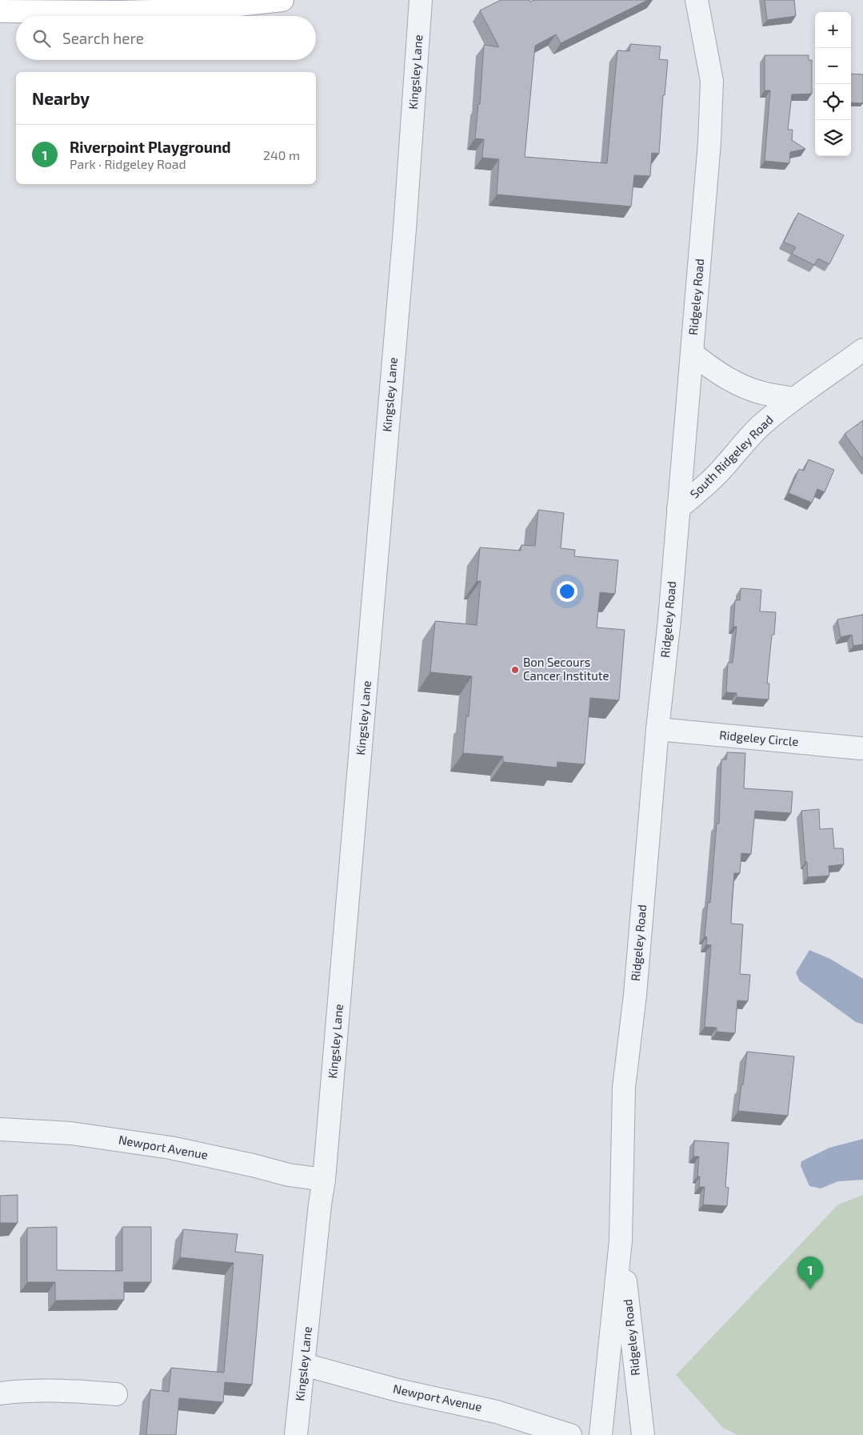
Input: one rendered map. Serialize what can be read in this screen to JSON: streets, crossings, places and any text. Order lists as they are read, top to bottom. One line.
{"streets":{"street":["Kingsley Lane","Ridgeley Road","South Ridgeley Road","Ridgeley Circle","Newport Avenue"]},"crossings":[["Kingsley Lane","Newport Avenue"],["Ridgeley Road","South Ridgeley Road"],["Ridgeley Road","Ridgeley Circle"]],"places":["Bon Secours Cancer Institute"],"page":{"map_buttons":["+","−"],"search":"Search here","heading":"Nearby","list":[{"mark":"1","name":"Riverpoint Playground","note":"Park · Ridgeley Road","value":"240 m"}],"pins":"1"}}
